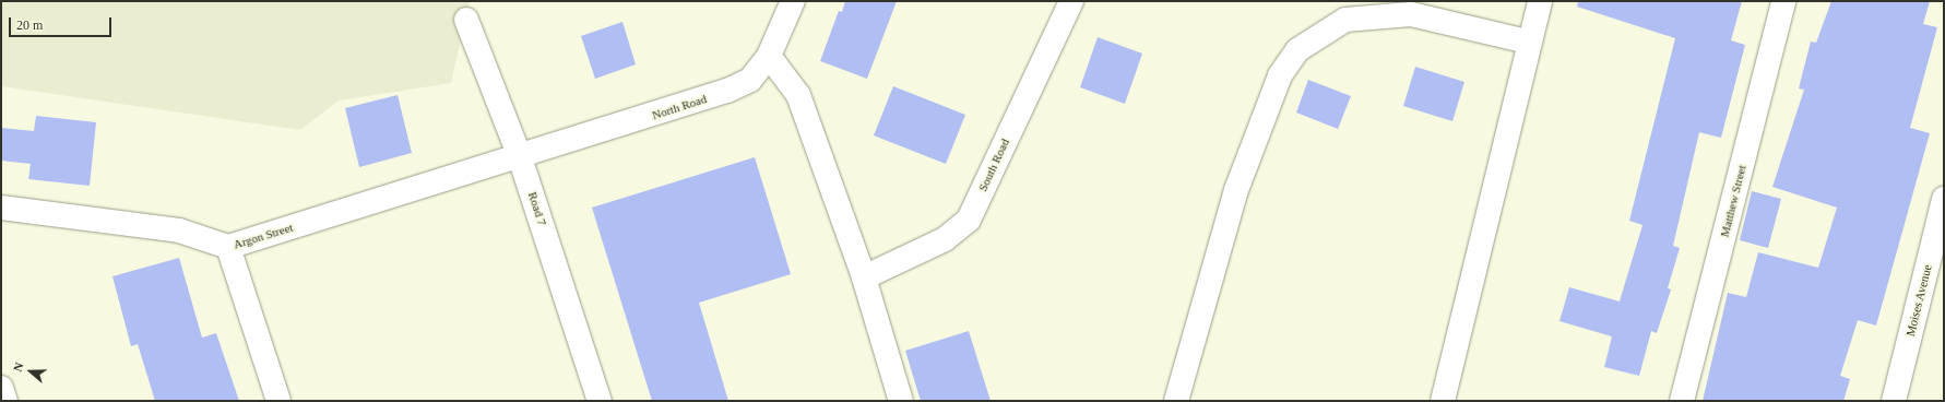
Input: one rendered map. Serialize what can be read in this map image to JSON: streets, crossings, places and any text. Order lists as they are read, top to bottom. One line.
{"streets":{"street":["North Road","South Road","Matthew Street","Road 7","Argon Street","Moises Avenue"]},"crossings":[["North Road","Road 7"],["North Road","Argon Street"],["Road 7","Argon Street"]],"scale_bar":"20 m","north":"left"}
